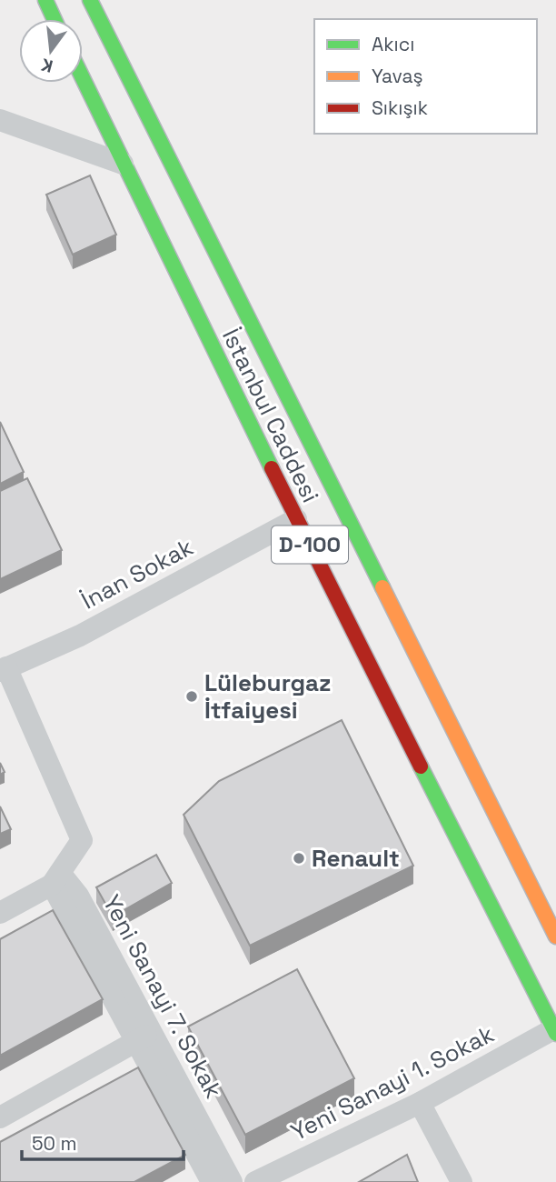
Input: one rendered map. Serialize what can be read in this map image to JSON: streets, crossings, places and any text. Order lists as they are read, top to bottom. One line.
{"streets":{"highway":["İstanbul Caddesi","D-100"],"street":["İnan Sokak","Yeni Sanayi 7. Sokak","Yeni Sanayi 1. Sokak"]},"crossings":[["İstanbul Caddesi","İnan Sokak"],["İstanbul Caddesi","Yeni Sanayi 1. Sokak"]],"places":["Lüleburgaz İtfaiyesi","Renault"],"legend":["Akıcı","Yavaş","Sıkışık"],"scale_bar":"50 m","north":"bottom"}
